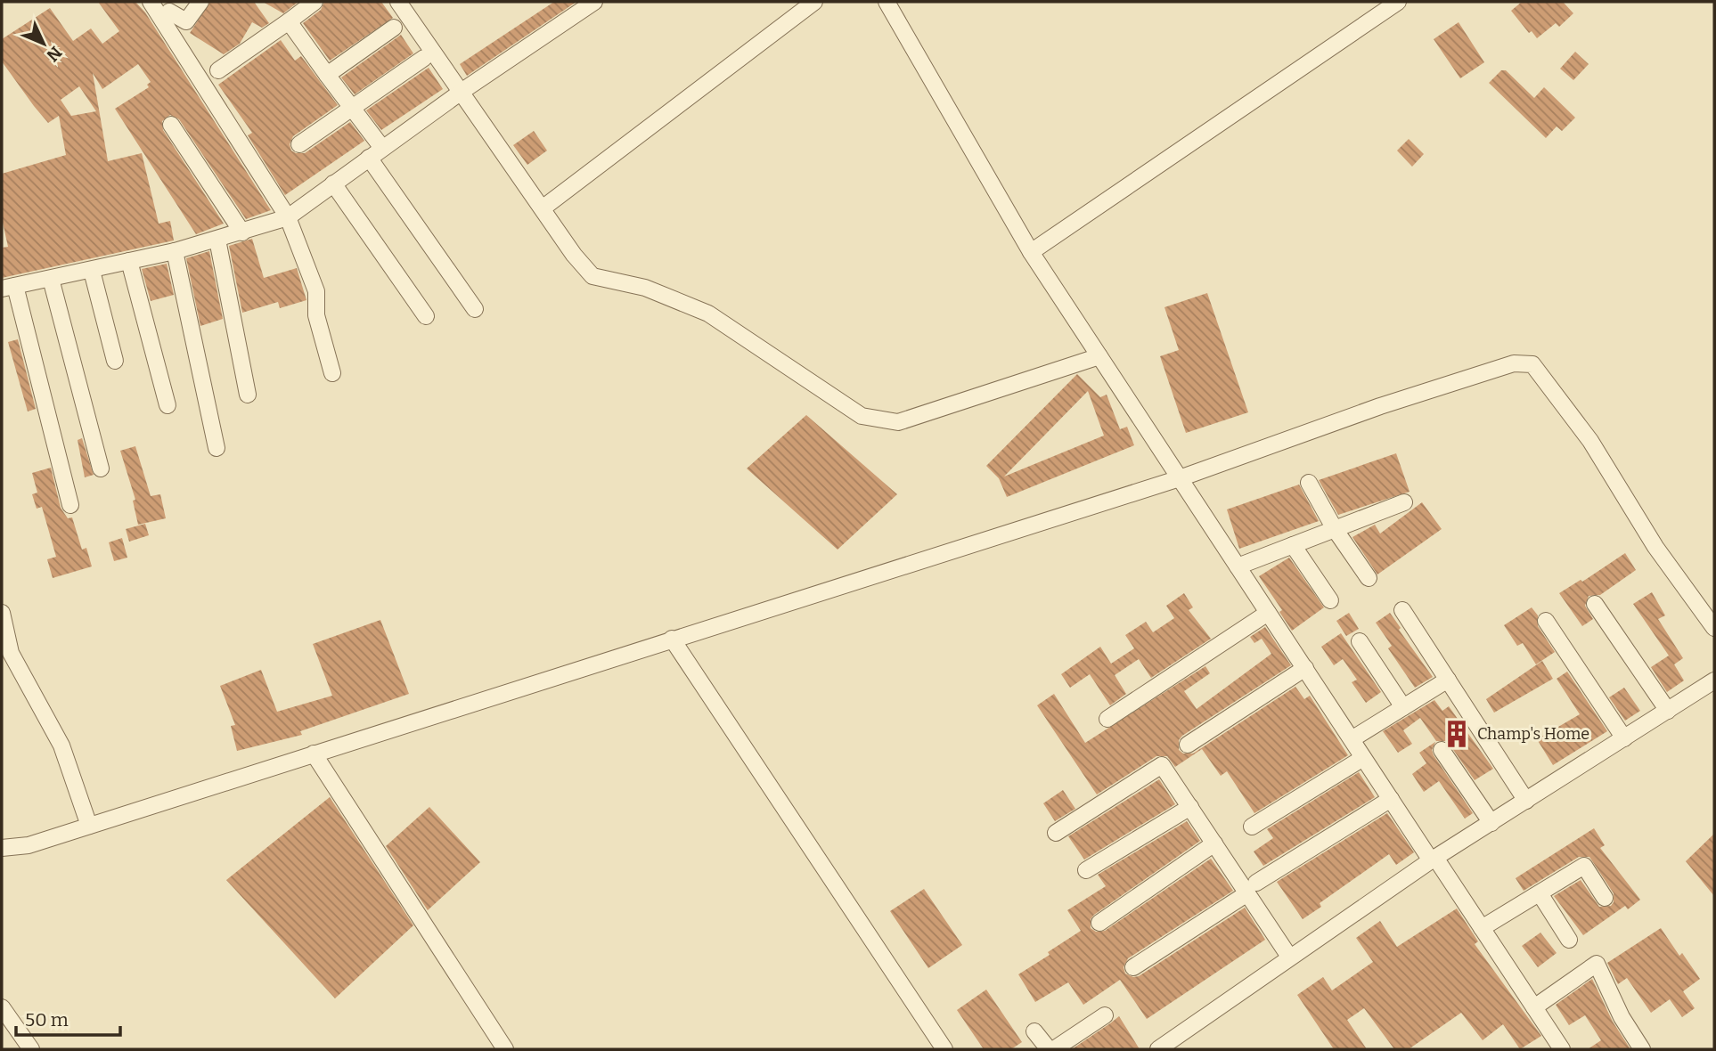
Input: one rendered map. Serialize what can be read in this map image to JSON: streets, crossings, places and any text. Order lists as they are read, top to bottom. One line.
{"places":{"building":["Champ's Home"]},"scale_bar":"50 m","north":"bottom right"}
